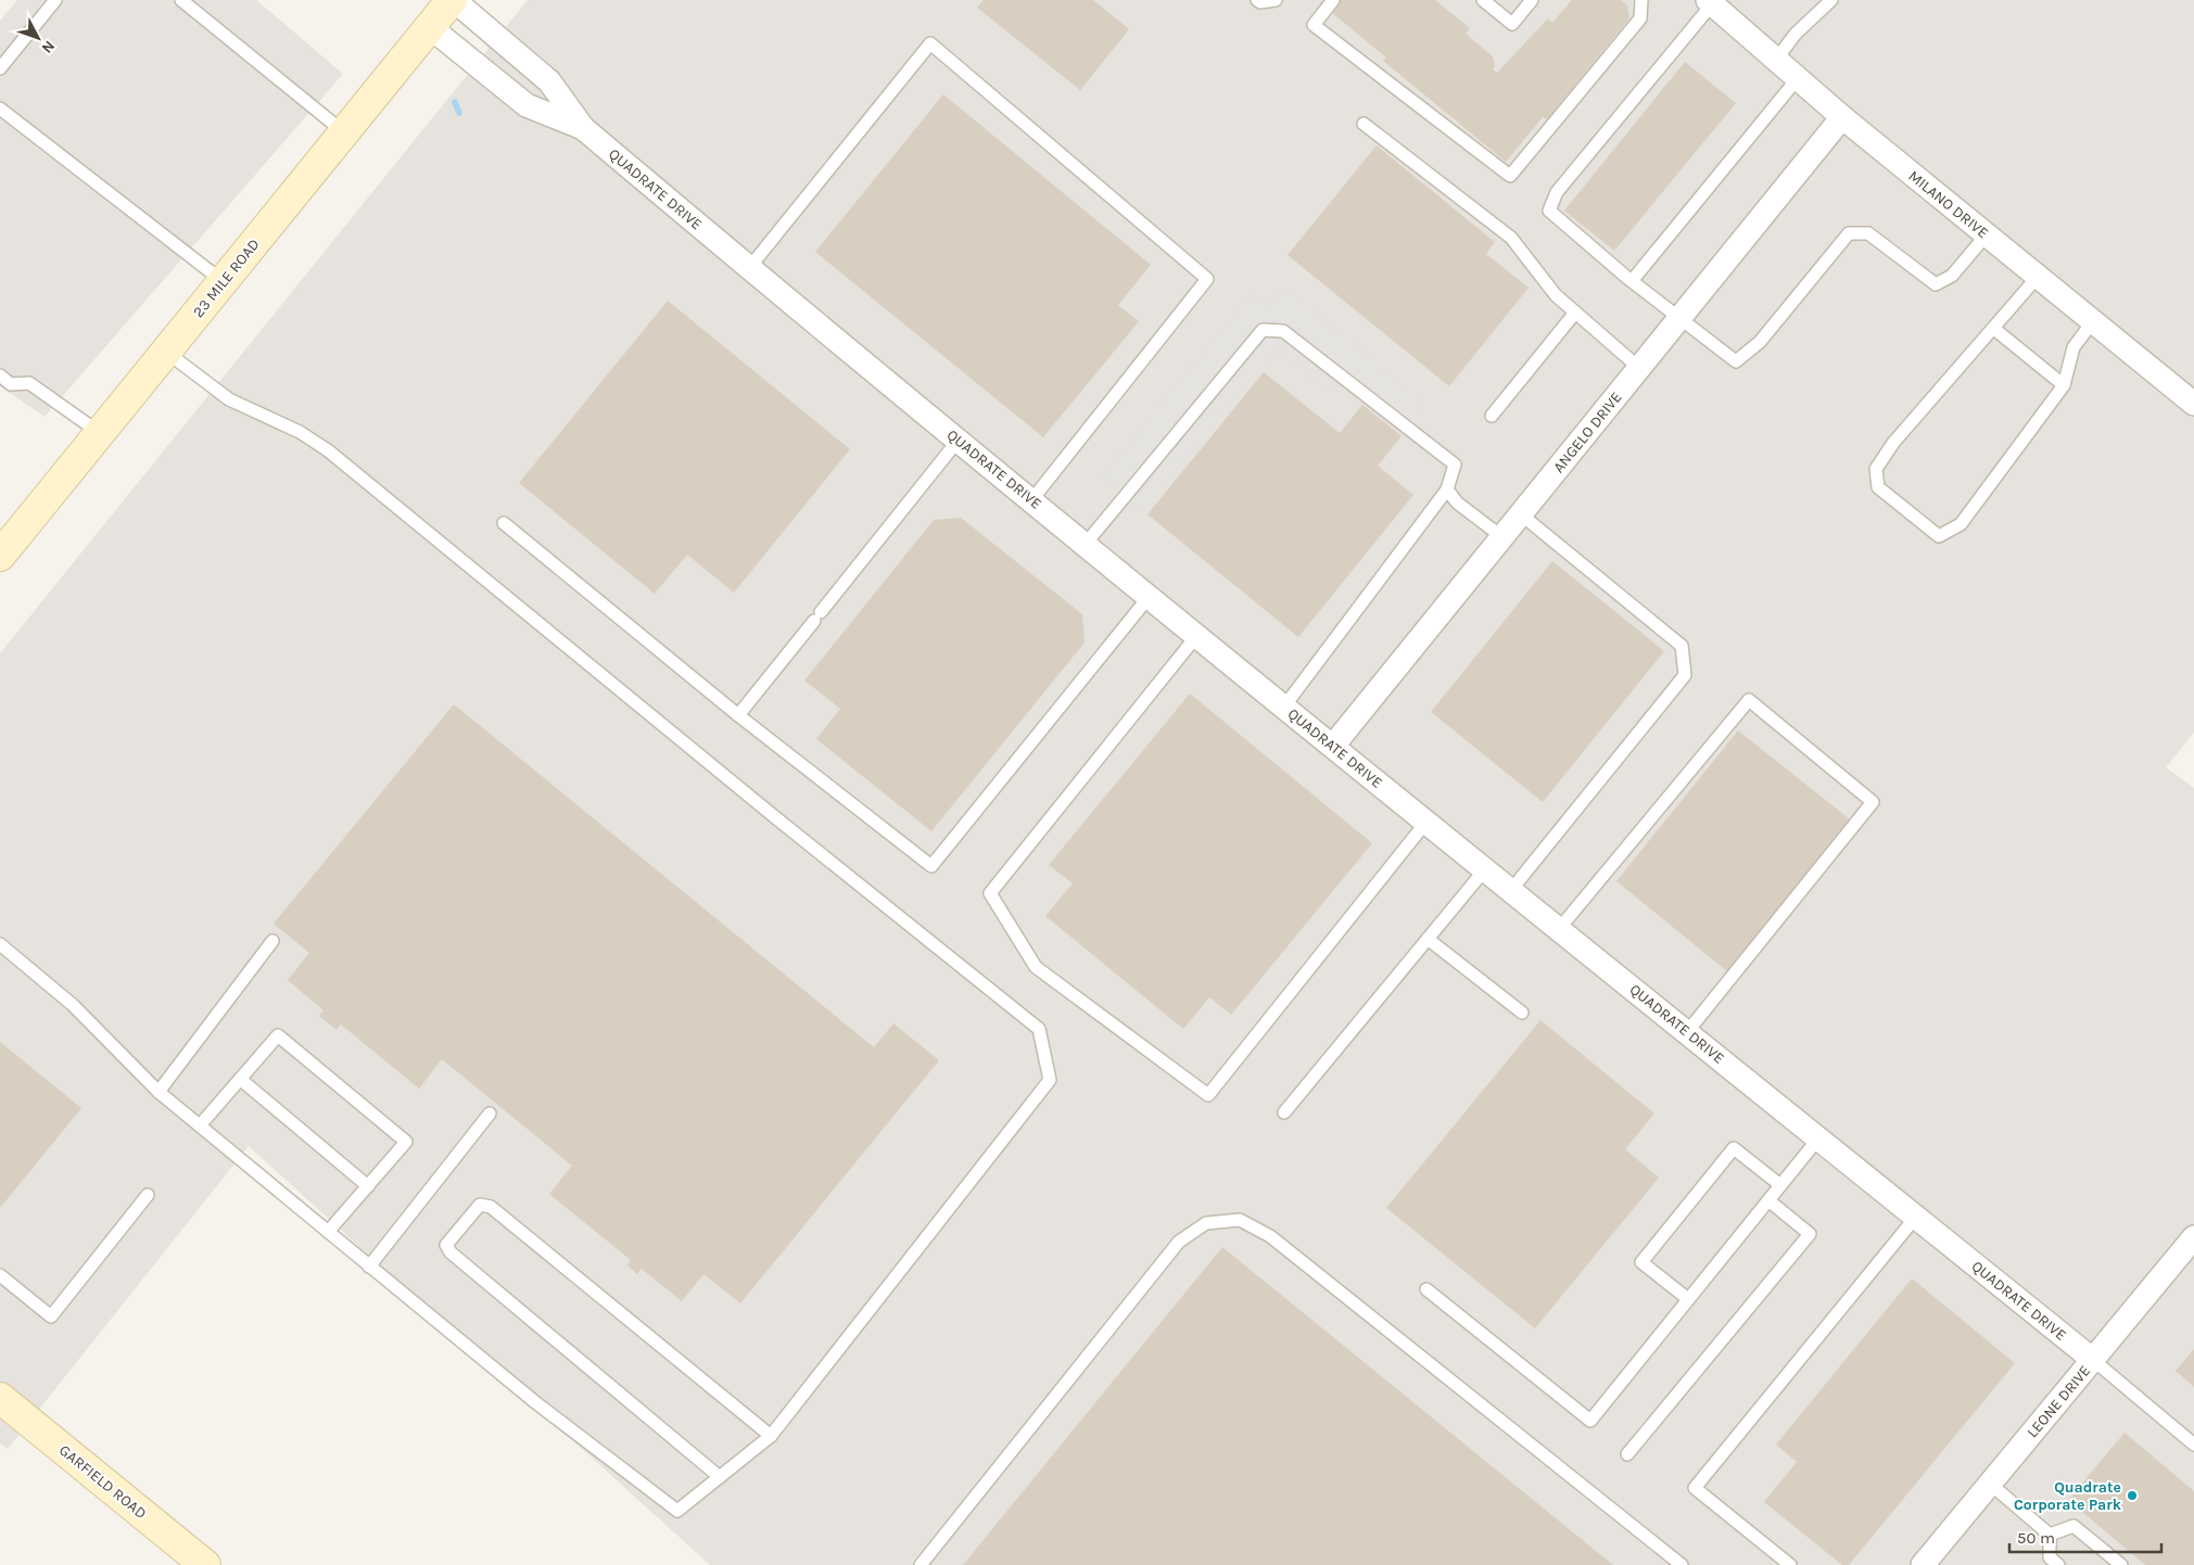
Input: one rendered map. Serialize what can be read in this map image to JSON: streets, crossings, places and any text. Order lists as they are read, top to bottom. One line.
{"streets":{"main road":["23 MILE ROAD","GARFIELD ROAD"],"street":["QUADRATE DRIVE","MILANO DRIVE","ANGELO DRIVE","LEONE DRIVE"]},"crossings":[["QUADRATE DRIVE","23 MILE ROAD"],["QUADRATE DRIVE","ANGELO DRIVE"],["QUADRATE DRIVE","LEONE DRIVE"],["MILANO DRIVE","ANGELO DRIVE"]],"places":["Quadrate Corporate Park"],"scale_bar":"50 m","north":"bottom right"}
